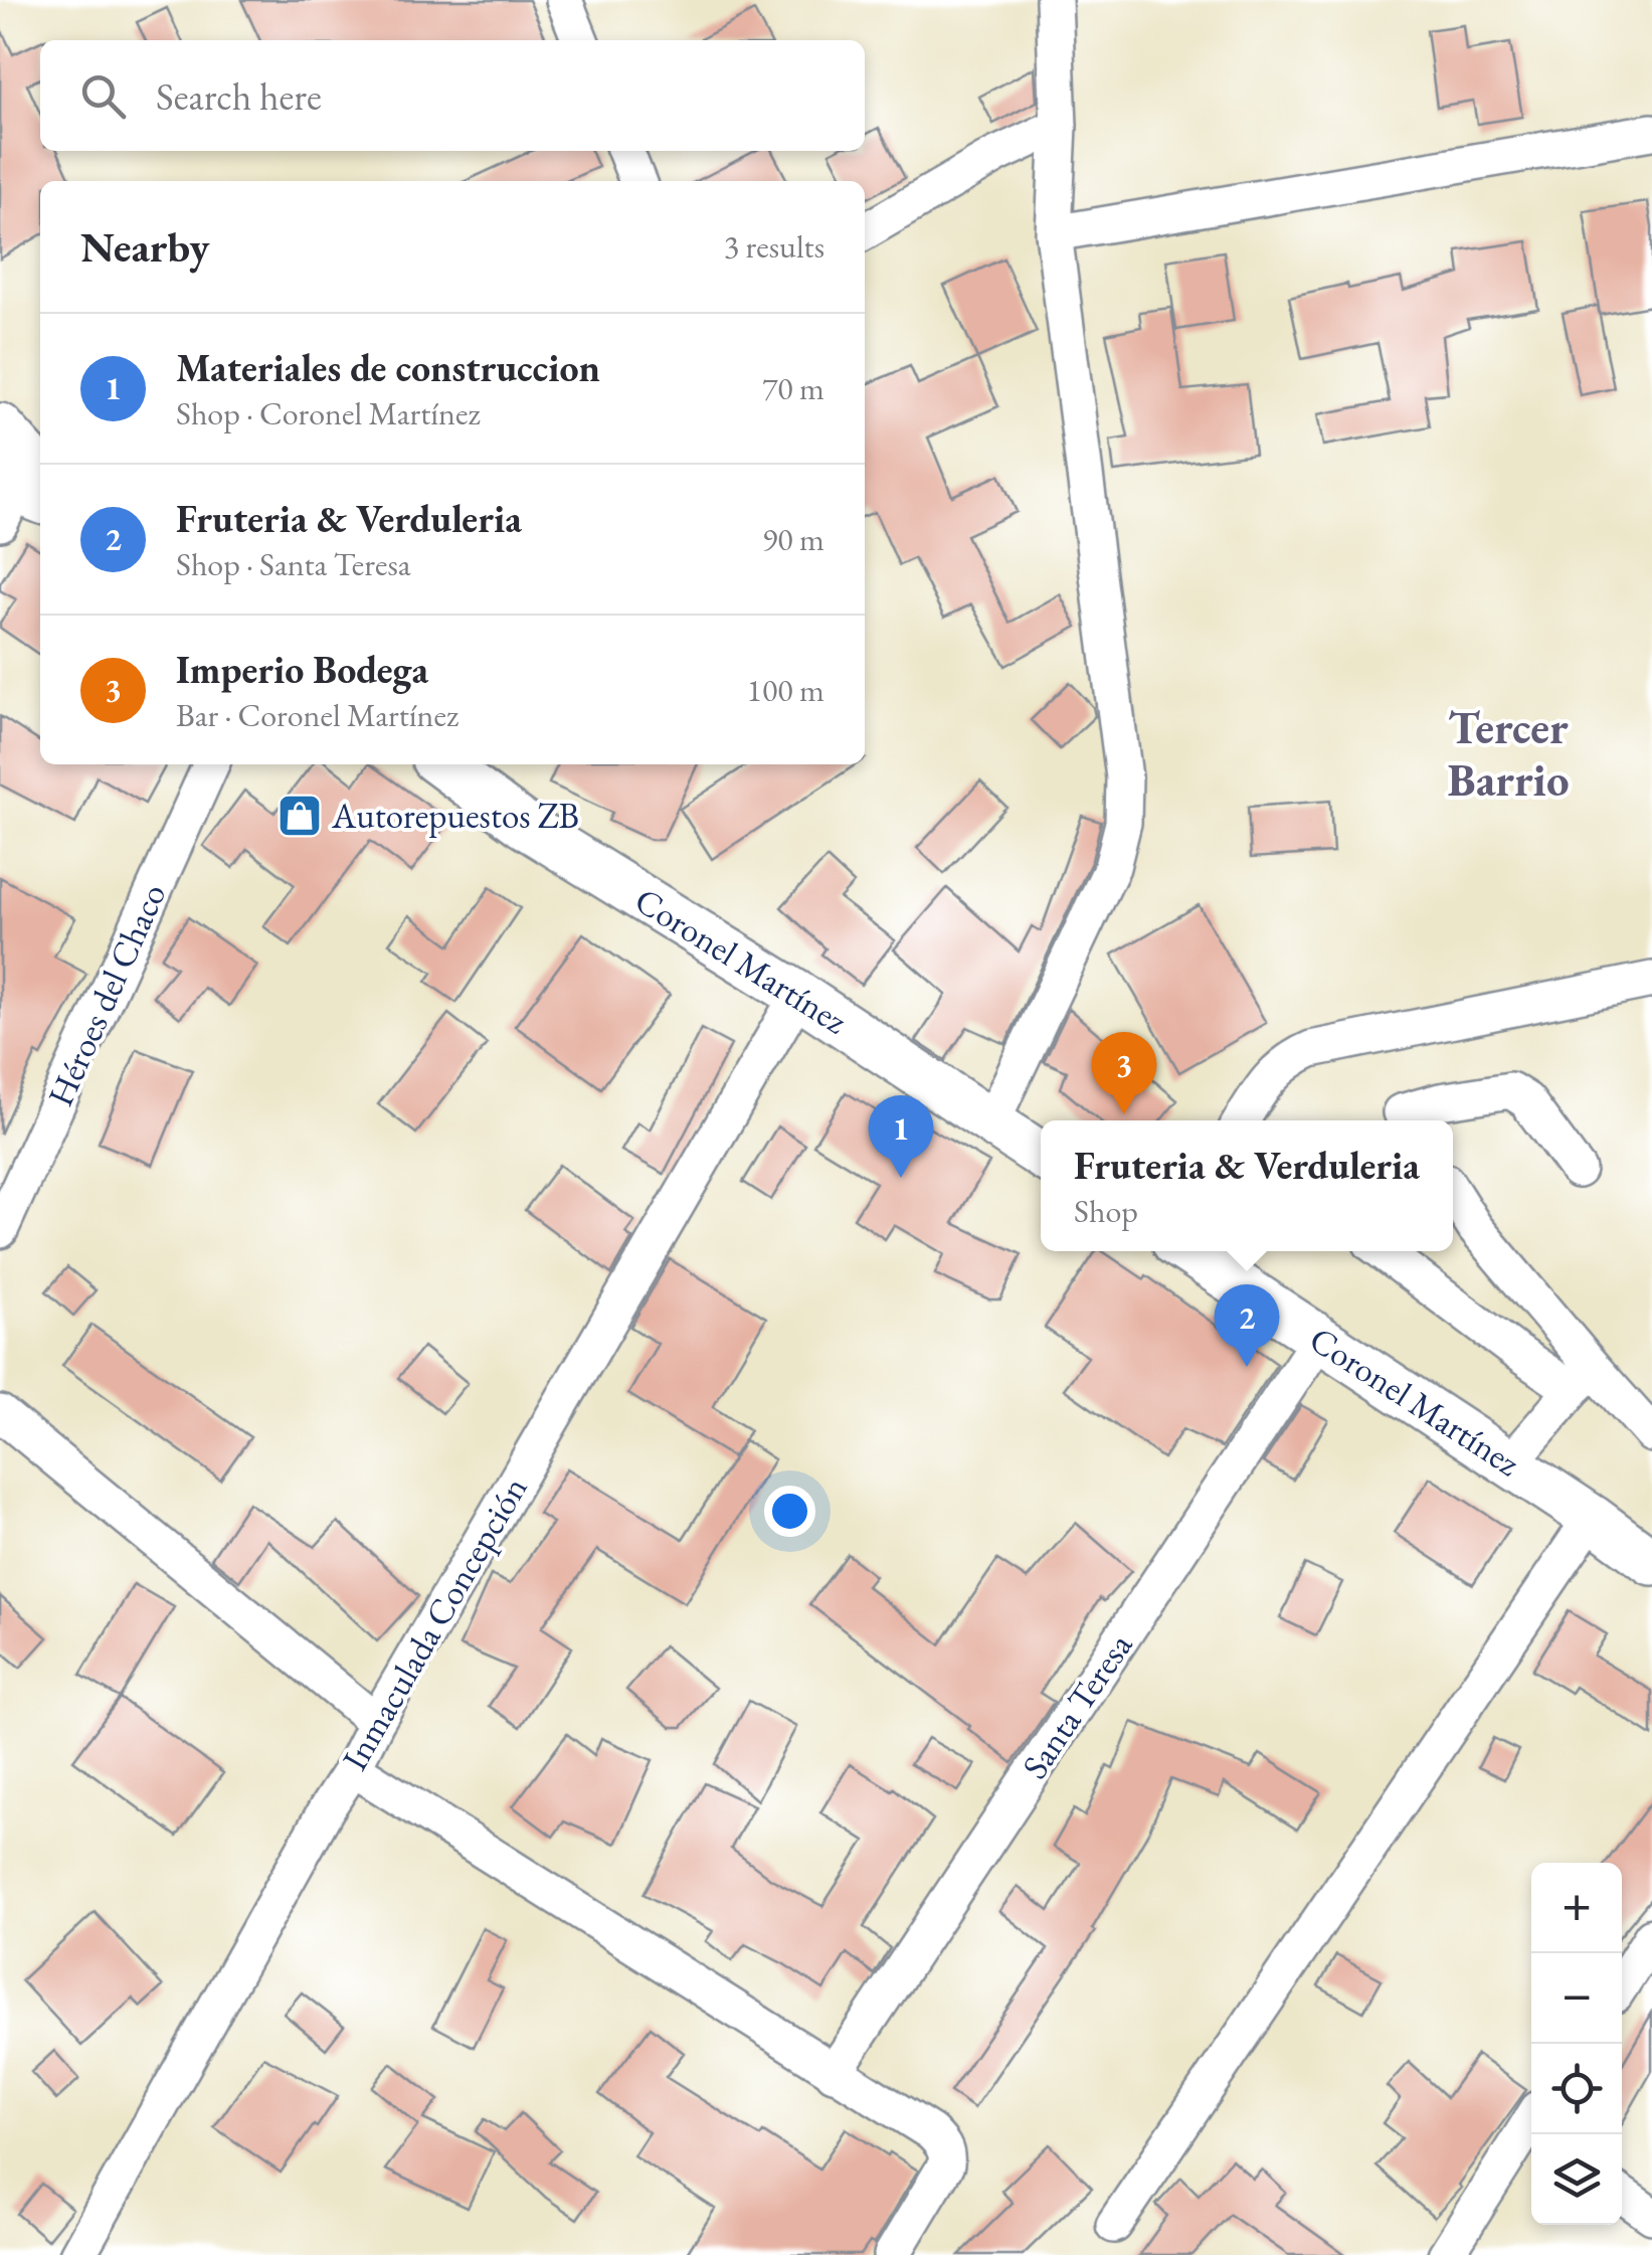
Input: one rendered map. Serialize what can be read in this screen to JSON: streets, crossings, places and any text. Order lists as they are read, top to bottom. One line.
{"streets":{"main road":["Coronel Martínez"],"street":["Héroes del Chaco","Inmaculada Concepción","Santa Teresa"]},"crossings":[["Coronel Martínez","Inmaculada Concepción"],["Coronel Martínez","Santa Teresa"]],"districts":["Tercer Barrio"],"places":{"shop":["Autorepuestos ZB"]},"page":{"search":"Search here","heading":["Nearby","3 results"],"list":[{"mark":"1","name":"Materiales de construccion","note":"Shop · Coronel Martínez","value":"70 m"},{"mark":"2","name":"Fruteria & Verduleria","note":"Shop · Santa Teresa","value":"90 m"},{"mark":"3","name":"Imperio Bodega","note":"Bar · Coronel Martínez","value":"100 m"}],"pins":["3","1","2"],"popup":["Fruteria & Verduleria","Shop"],"map_buttons":["+","−"]}}
